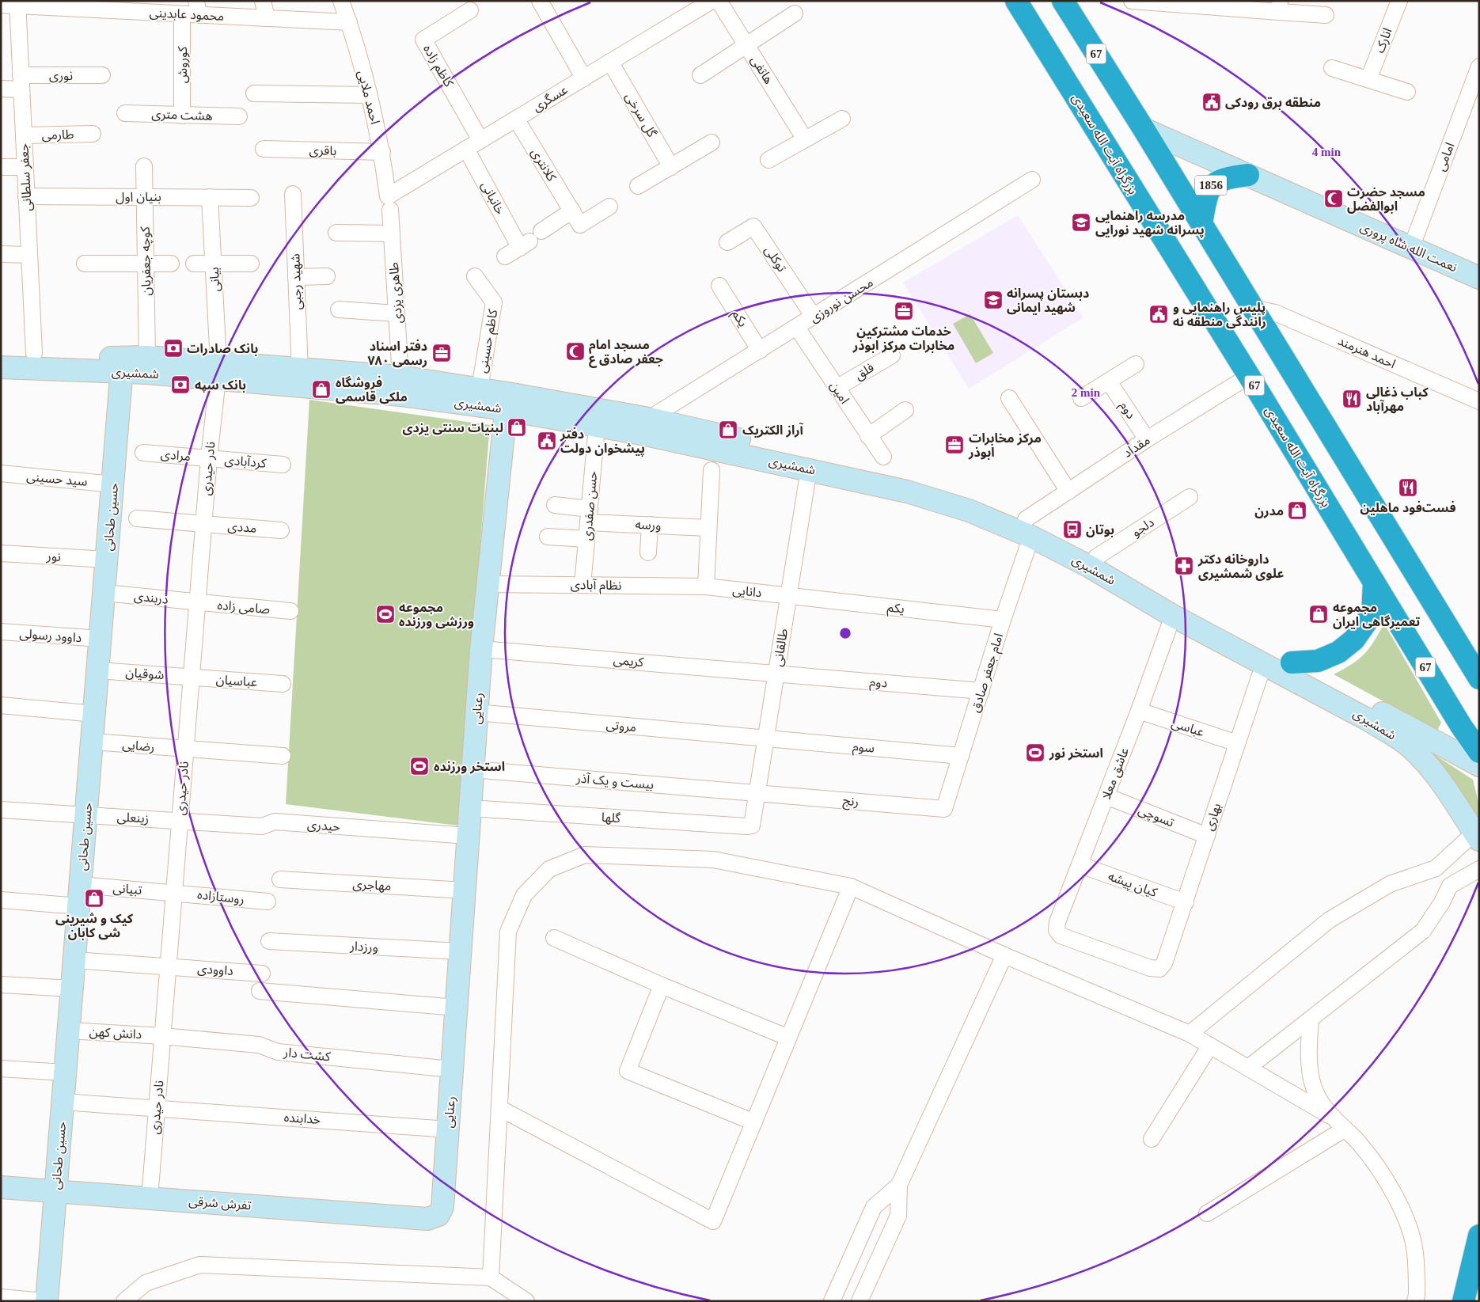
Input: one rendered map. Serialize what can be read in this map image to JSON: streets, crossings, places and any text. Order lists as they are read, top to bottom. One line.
{"streets":{"highway":["67","بزرگراه آیت الله سعیدی","1856"],"main road":["نعمت الله شاه پروری","شمشیری","حسین طحانی","رعنایی","تفرش شرقی"],"street":["محمود عابدینی","انارک","کوروش","کاظم زاده","هاتفی","نوری","احمد ملایی","عسگری","هشت متری","گل سرخی","طارمی","باقری","امامی","کلانتری","جعفر سلطانی","بنیان اول","خانبانی","توکلی","کوچه جعفریان","بیانی","شهید رجبی","طاهری یزدی","محسن نوروزی","یکم","کاظم حسینی","احمد هنرمند","فلق","امین","دوم","مقداد","مرادی","کردآبادی","نادر حیدری","سید حسینی","حسن صفدری","ورسه","مددی","دلجو","نور","نظام آبادی","دانایی","دربندی","صامی زاده","داوود رسولی","طالقانی","کریمی","امام جعفر صادق","شوقیان","عباسیان","مروتی","عباسی","رضایی","سوم","عاشق معلا","بیست و یک آذر","رنج","تسوچی","بهاری","زینعلی","گلها","حیدری","کیان پیشه","مهاجری","تبیانی","روستازاده","ورزدار","داوودی","دانش کهن","کشت دار","خدابنده"]},"crossings":[["محمود عابدینی","کوروش"],["محمود عابدینی","احمد ملایی"],["محمود عابدینی","جعفر سلطانی"],["67","1856"],["67","نعمت الله شاه پروری"],["67","احمد هنرمند"],["کوروش","هشت متری"],["کاظم زاده","عسگری"],["نوری","جعفر سلطانی"],["احمد ملایی","عسگری"],["احمد ملایی","باقری"],["احمد ملایی","طاهری یزدی"],["عسگری","گل سرخی"],["عسگری","کلانتری"],["عسگری","خانبانی"],["عسگری","طاهری یزدی"],["طارمی","جعفر سلطانی"],["بزرگراه آیت الله سعیدی","مقداد"],["امامی","نعمت الله شاه پروری"],["جعفر سلطانی","بنیان اول"],["جعفر سلطانی","شمشیری"],["1856","نعمت الله شاه پروری"],["بنیان اول","کوچه جعفریان"],["بنیان اول","بیانی"],["توکلی","محسن نوروزی"],["کوچه جعفریان","شمشیری"],["بیانی","شمشیری"],["بیانی","نادر حیدری"],["شهید رجبی","شمشیری"],["طاهری یزدی","شمشیری"],["محسن نوروزی","یکم"],["محسن نوروزی","شمشیری"],["محسن نوروزی","امین"],["یکم","دانایی"],["یکم","طالقانی"],["یکم","امام جعفر صادق"],["کاظم حسینی","شمشیری"],["فلق","امین"],["شمشیری","مقداد"],["شمشیری","نادر حیدری"],["شمشیری","حسن صفدری"],["شمشیری","حسین طحانی"],["شمشیری","دلجو"],["شمشیری","طالقانی"],["شمشیری","امام جعفر صادق"],["شمشیری","رعنایی"],["شمشیری","عاشق معلا"],["شمشیری","بهاری"],["دوم","مقداد"],["دوم","طالقانی"],["دوم","کریمی"],["دوم","امام جعفر صادق"],["مقداد","امام جعفر صادق"],["مرادی","کردآبادی"],["مرادی","نادر حیدری"],["کردآبادی","نادر حیدری"],["نادر حیدری","مددی"],["نادر حیدری","دربندی"],["نادر حیدری","صامی زاده"],["نادر حیدری","شوقیان"],["نادر حیدری","عباسیان"],["نادر حیدری","رضایی"],["نادر حیدری","زینعلی"],["نادر حیدری","حیدری"],["نادر حیدری","تبیانی"],["نادر حیدری","روستازاده"],["نادر حیدری","داوودی"],["نادر حیدری","دانش کهن"],["نادر حیدری","کشت دار"],["نادر حیدری","خدابنده"],["نادر حیدری","تفرش شرقی"],["سید حسینی","حسین طحانی"],["حسن صفدری","ورسه"],["حسن صفدری","نظام آبادی"],["حسین طحانی","نور"],["حسین طحانی","دربندی"],["حسین طحانی","داوود رسولی"],["حسین طحانی","شوقیان"],["حسین طحانی","رضایی"],["حسین طحانی","زینعلی"],["حسین طحانی","تبیانی"],["حسین طحانی","داوودی"],["حسین طحانی","دانش کهن"],["حسین طحانی","خدابنده"],["حسین طحانی","تفرش شرقی"],["نظام آبادی","دانایی"],["نظام آبادی","رعنایی"],["دانایی","طالقانی"],["دربندی","صامی زاده"],["طالقانی","کریمی"],["طالقانی","مروتی"],["طالقانی","سوم"],["طالقانی","بیست و یک آذر"],["طالقانی","رنج"],["طالقانی","گلها"],["کریمی","رعنایی"],["امام جعفر صادق","سوم"],["امام جعفر صادق","رنج"],["شوقیان","عباسیان"],["رعنایی","مروتی"],["رعنایی","بیست و یک آذر"],["رعنایی","گلها"],["رعنایی","حیدری"],["رعنایی","مهاجری"],["رعنایی","ورزدار"],["رعنایی","کشت دار"],["رعنایی","خدابنده"],["رعنایی","تفرش شرقی"],["مروتی","سوم"],["عباسی","عاشق معلا"],["عباسی","بهاری"],["عاشق معلا","تسوچی"],["عاشق معلا","بهاری"],["عاشق معلا","کیان پیشه"],["بیست و یک آذر","رنج"],["تسوچی","بهاری"],["بهاری","کیان پیشه"],["زینعلی","حیدری"],["تبیانی","روستازاده"],["دانش کهن","کشت دار"]],"places":{"public building":["منطقه برق رودکی","پلیس راهنمایی و رانندگی منطقه نه","دفتر پیشخوان دولت"],"mosque":["مسجد حضرت ابوالفضل","مسجد امام جعفر صادق ع"],"school or university":["مدرسه راهنمایی پسرانه شهید نورایی","دبستان پسرانه شهید ایمانی"],"office":["خدمات مشترکین مخابرات مرکز ابوذر","دفتر اسناد رسمی ۷۸۰","مرکز مخابرات ابوذر"],"bank":["بانک صادرات","بانک سپه"],"shop":["فروشگاه ملکی قاسمی","لبنیات سنتی یزدی","آراز الکتریک","مدرن","مجموعه تعمیرگاهی ایران","کیک و شیرینی شی کابان"],"restaurant":["کباب ذغالی مهرآباد","فست‌فود ماهلین"],"bus stop":["بوتان"],"pharmacy":["داروخانه دکتر علوی شمشیری"],"sports":["مجموعه ورزشی ورزنده","استخر نور","استخر ورزنده"]},"rings":["4 min","2 min"]}
